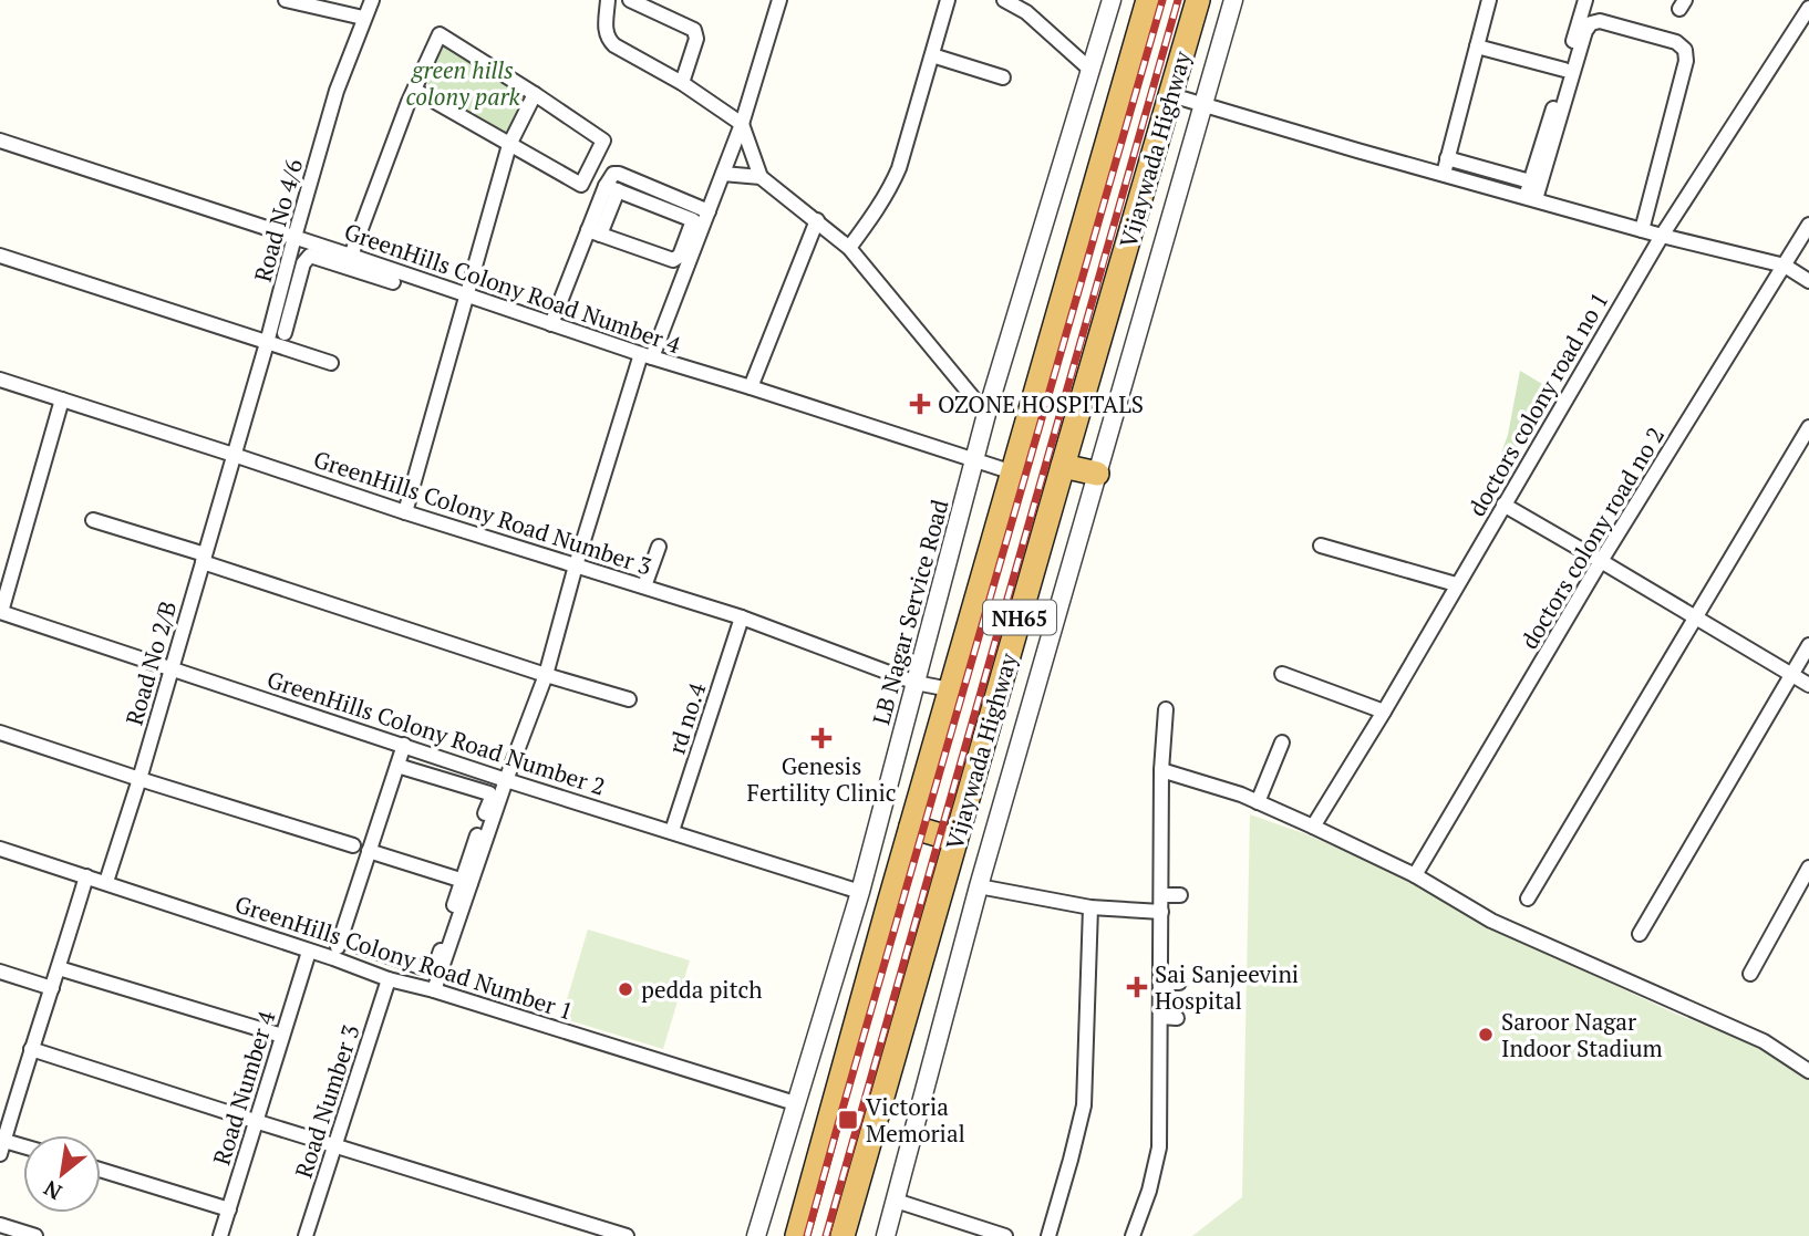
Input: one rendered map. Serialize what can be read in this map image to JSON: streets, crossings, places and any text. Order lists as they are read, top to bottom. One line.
{"streets":{"highway":["Vijaywada Highway","NH65"],"street":["Road No 4/6","GreenHills Colony Road Number 4","doctors colony road no 1","GreenHills Colony Road Number 3","doctors colony road no 2","LB Nagar Service Road","Road No 2/B","rd no.4","GreenHills Colony Road Number 2","GreenHills Colony Road Number 1","Road Number 4","Road Number 3"]},"crossings":[["Vijaywada Highway","GreenHills Colony Road Number 4"],["Vijaywada Highway","GreenHills Colony Road Number 3"],["Road No 4/6","GreenHills Colony Road Number 4"],["Road No 4/6","GreenHills Colony Road Number 3"],["Road No 4/6","Road No 2/B"],["GreenHills Colony Road Number 4","LB Nagar Service Road"],["GreenHills Colony Road Number 3","LB Nagar Service Road"],["GreenHills Colony Road Number 3","Road No 2/B"],["GreenHills Colony Road Number 3","rd no.4"],["LB Nagar Service Road","GreenHills Colony Road Number 2"],["LB Nagar Service Road","GreenHills Colony Road Number 1"],["Road No 2/B","GreenHills Colony Road Number 2"],["Road No 2/B","GreenHills Colony Road Number 1"],["rd no.4","GreenHills Colony Road Number 2"],["GreenHills Colony Road Number 1","Road Number 4"],["GreenHills Colony Road Number 1","Road Number 3"]],"parks":["green hills colony park"],"places":{"health":["OZONE HOSPITALS","Genesis Fertility Clinic","Sai Sanjeevini Hospital"],"other":["pedda pitch","Saroor Nagar Indoor Stadium"],"transit":["Victoria Memorial"]},"north":"bottom left"}
